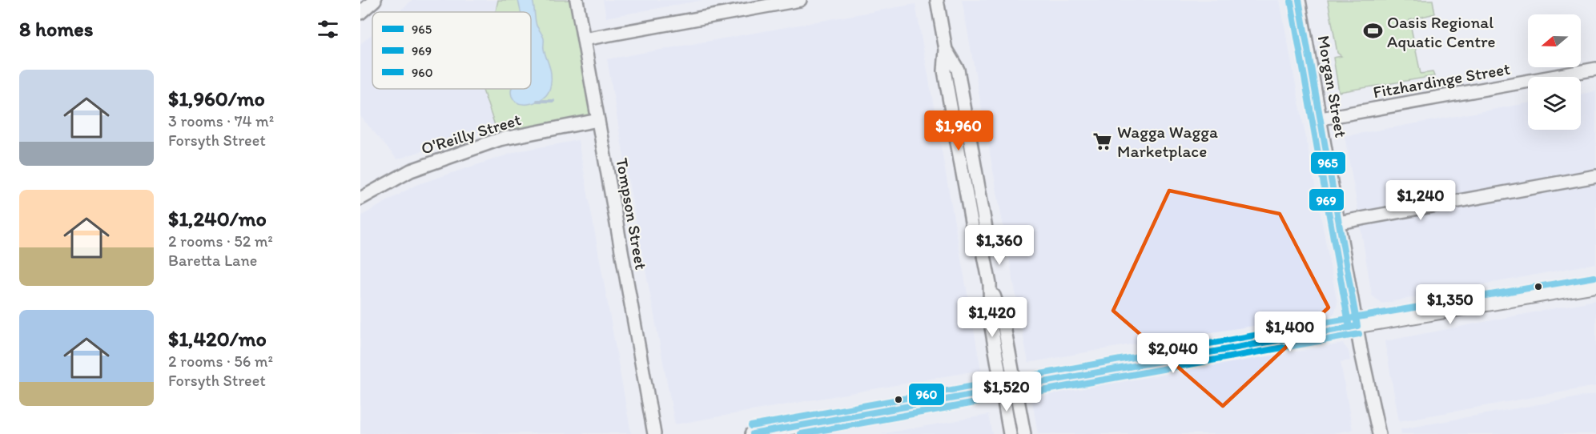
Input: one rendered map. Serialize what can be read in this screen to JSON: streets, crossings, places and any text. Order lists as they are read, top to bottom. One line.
{"streets":{"street":["Fitzhardinge Street","Morgan Street","O'Reilly Street","Tompson Street"]},"crossings":[["Fitzhardinge Street","Morgan Street"],["O'Reilly Street","Tompson Street"]],"places":{"sports":["Oasis Regional Aquatic Centre"],"supermarket":["Wagga Wagga Marketplace"]},"lines":["transit line 965","transit line 969","transit line 960"],"legend":["965","969","960"],"north":"left","page":{"heading":"8 homes","list":[{"name":"$1,960/mo","note":"3 rooms · 74 m² · Forsyth Street"},{"name":"$1,240/mo","note":"2 rooms · 52 m² · Baretta Lane"},{"name":"$1,420/mo","note":"2 rooms · 56 m² · Forsyth Street"}],"price":["$1,960","$1,240","$1,360","$1,350","$1,420","$1,400","$2,040","$1,520"]}}
